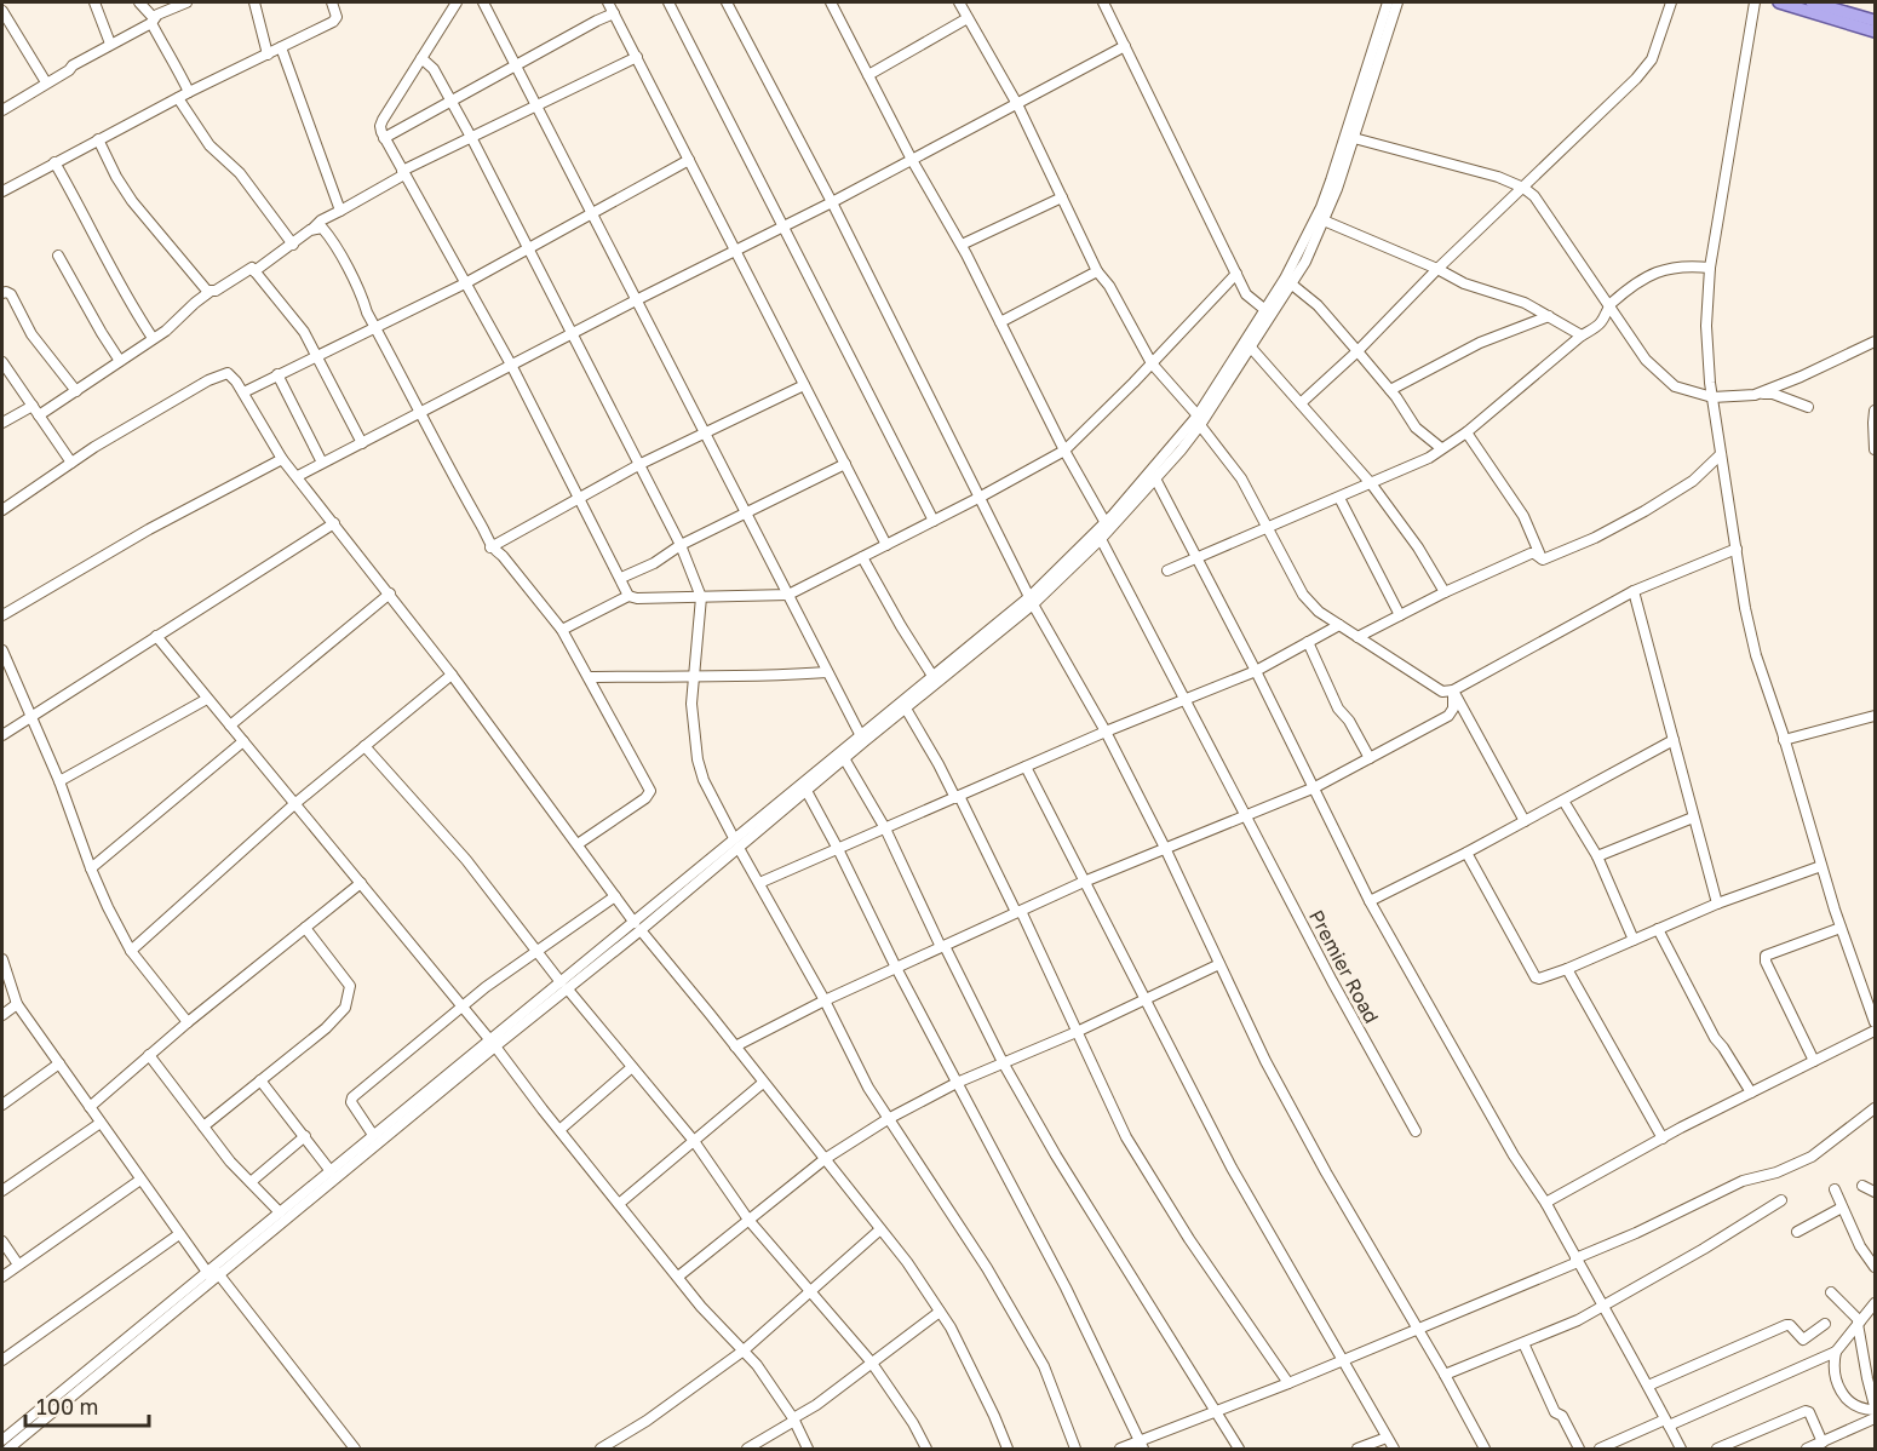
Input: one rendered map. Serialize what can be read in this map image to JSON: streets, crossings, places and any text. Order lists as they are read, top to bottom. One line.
{"streets":{"street":["Premier Road"]},"scale_bar":"100 m"}
